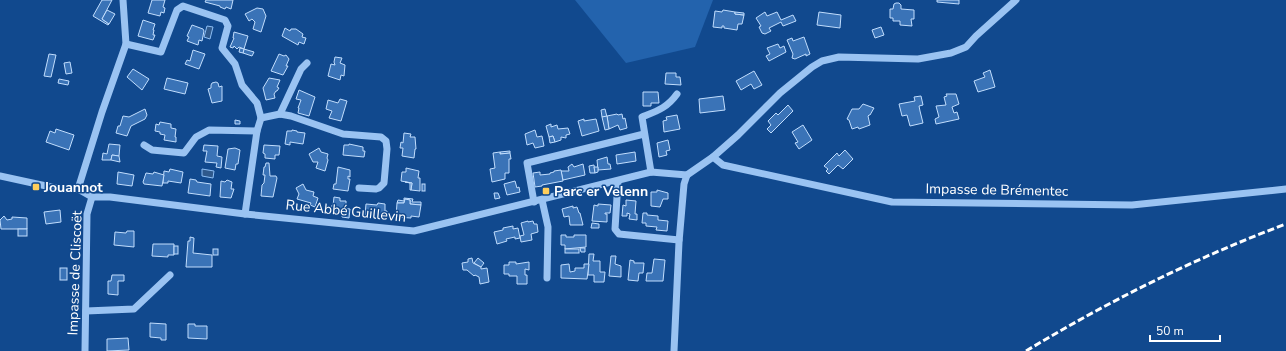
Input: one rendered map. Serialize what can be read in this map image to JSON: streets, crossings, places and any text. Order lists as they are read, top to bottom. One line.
{"streets":{"street":["Impasse de Brémentec","Rue Abbé Guillevin","Impasse de Cliscoët"]},"crossings":[["Rue Abbé Guillevin","Impasse de Cliscoët"]],"places":{"transit":["Jouannot","Parc er Velenn"]},"scale_bar":"50 m"}
